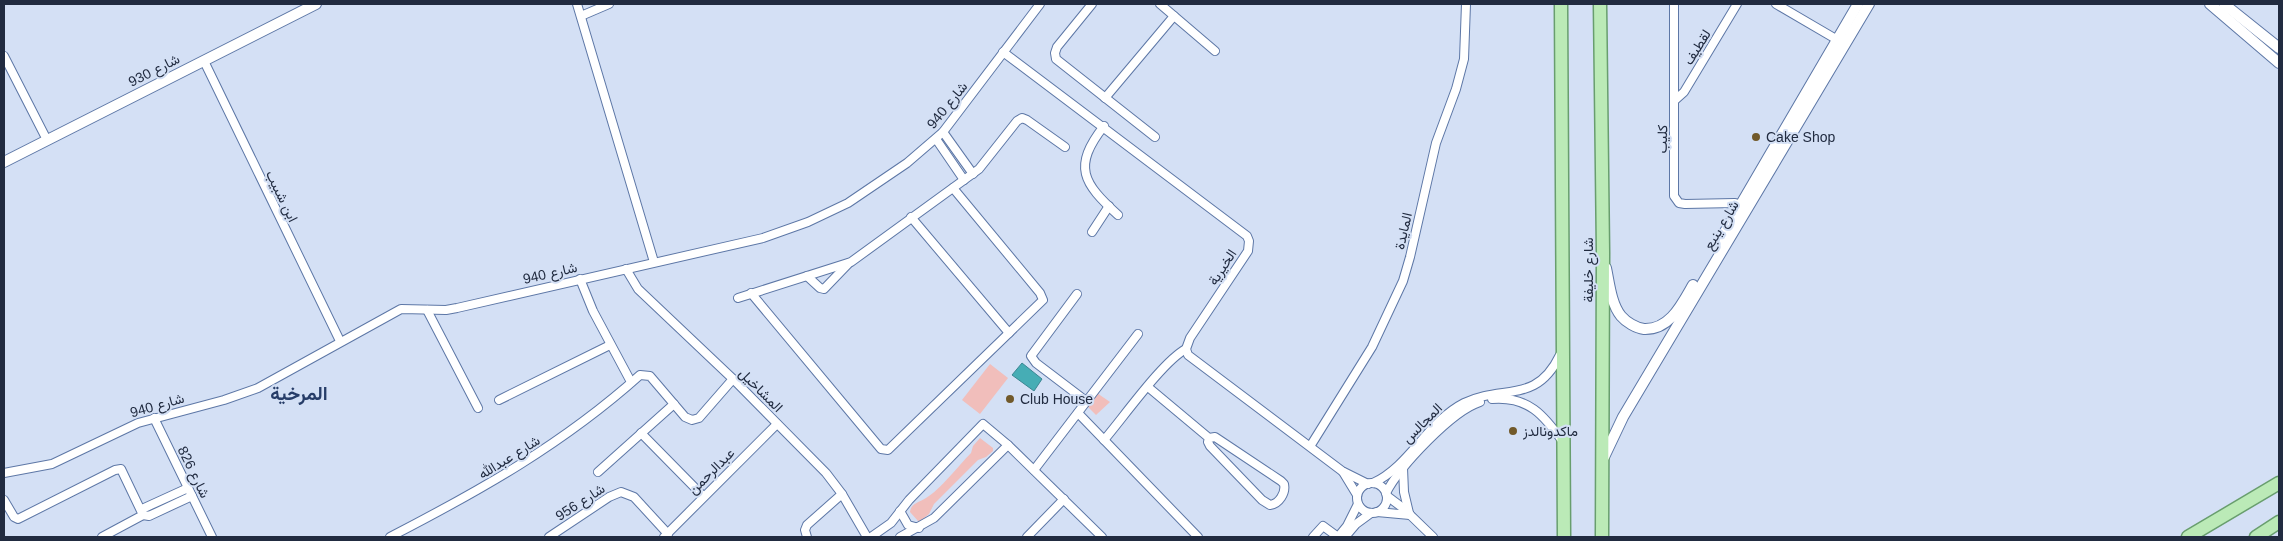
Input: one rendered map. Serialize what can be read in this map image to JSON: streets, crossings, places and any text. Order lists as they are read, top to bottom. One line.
{"streets":{"main road":["شارع خليفة"],"street":["لقطيف","شارع 930","شارع 940","كليب","ابن شبيب","شارع ينبع","المايدة","الخيرية","المشاخيل","المجالس","شارع عبدالله","عبدالرحمن","شارع 826","شارع 956"]},"crossings":[["لقطيف","كليب"],["شارع 930","ابن شبيب"],["شارع 940","ابن شبيب"],["شارع 940","الخيرية"],["شارع 940","المشاخيل"],["شارع 940","شارع 826"],["كليب","شارع ينبع"],["شارع ينبع","شارع خليفة"],["شارع خليفة","المجالس"],["المشاخيل","عبدالرحمن"],["عبدالرحمن","شارع 956"]],"districts":["المرخية"],"places":["Cake Shop","Club House","ماكدونالدز"]}
